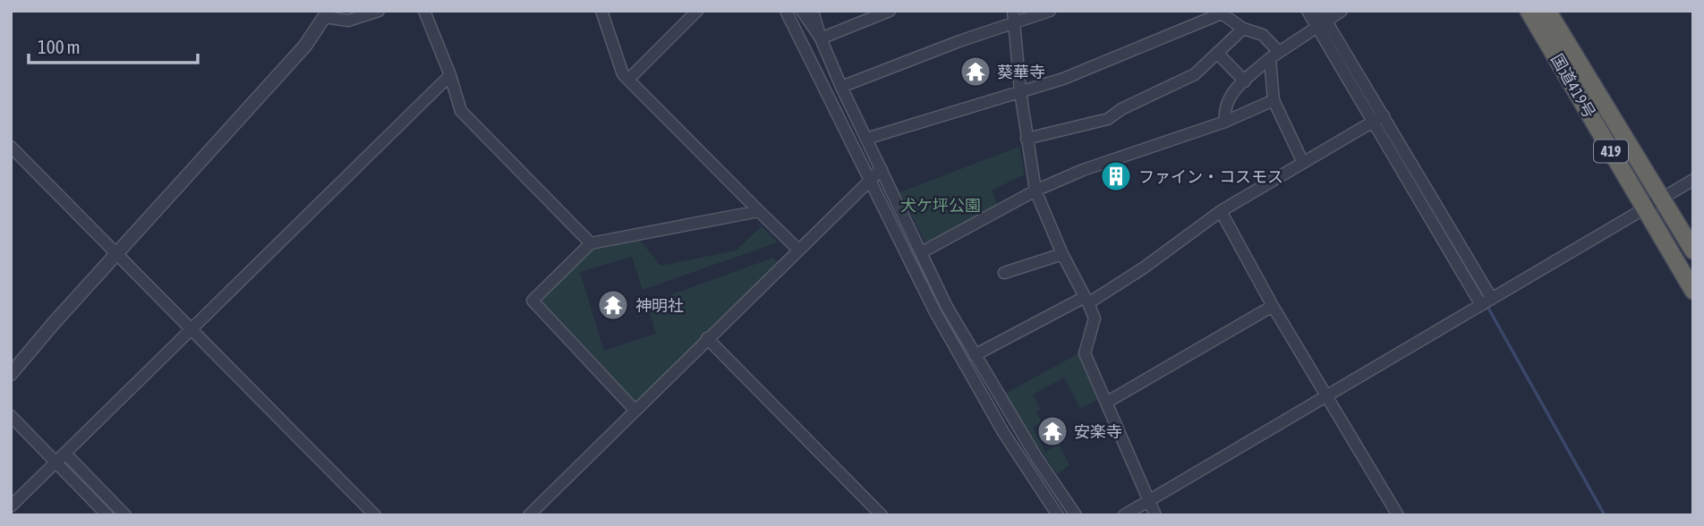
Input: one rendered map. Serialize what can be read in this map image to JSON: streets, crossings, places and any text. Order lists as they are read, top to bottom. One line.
{"streets":{"highway":["国道419号","419"]},"parks":["犬ケ坪公園"],"places":{"temple":["葵華寺","神明社","安楽寺"],"building":["ファイン・コスモス"]},"scale_bar":"100 m"}
